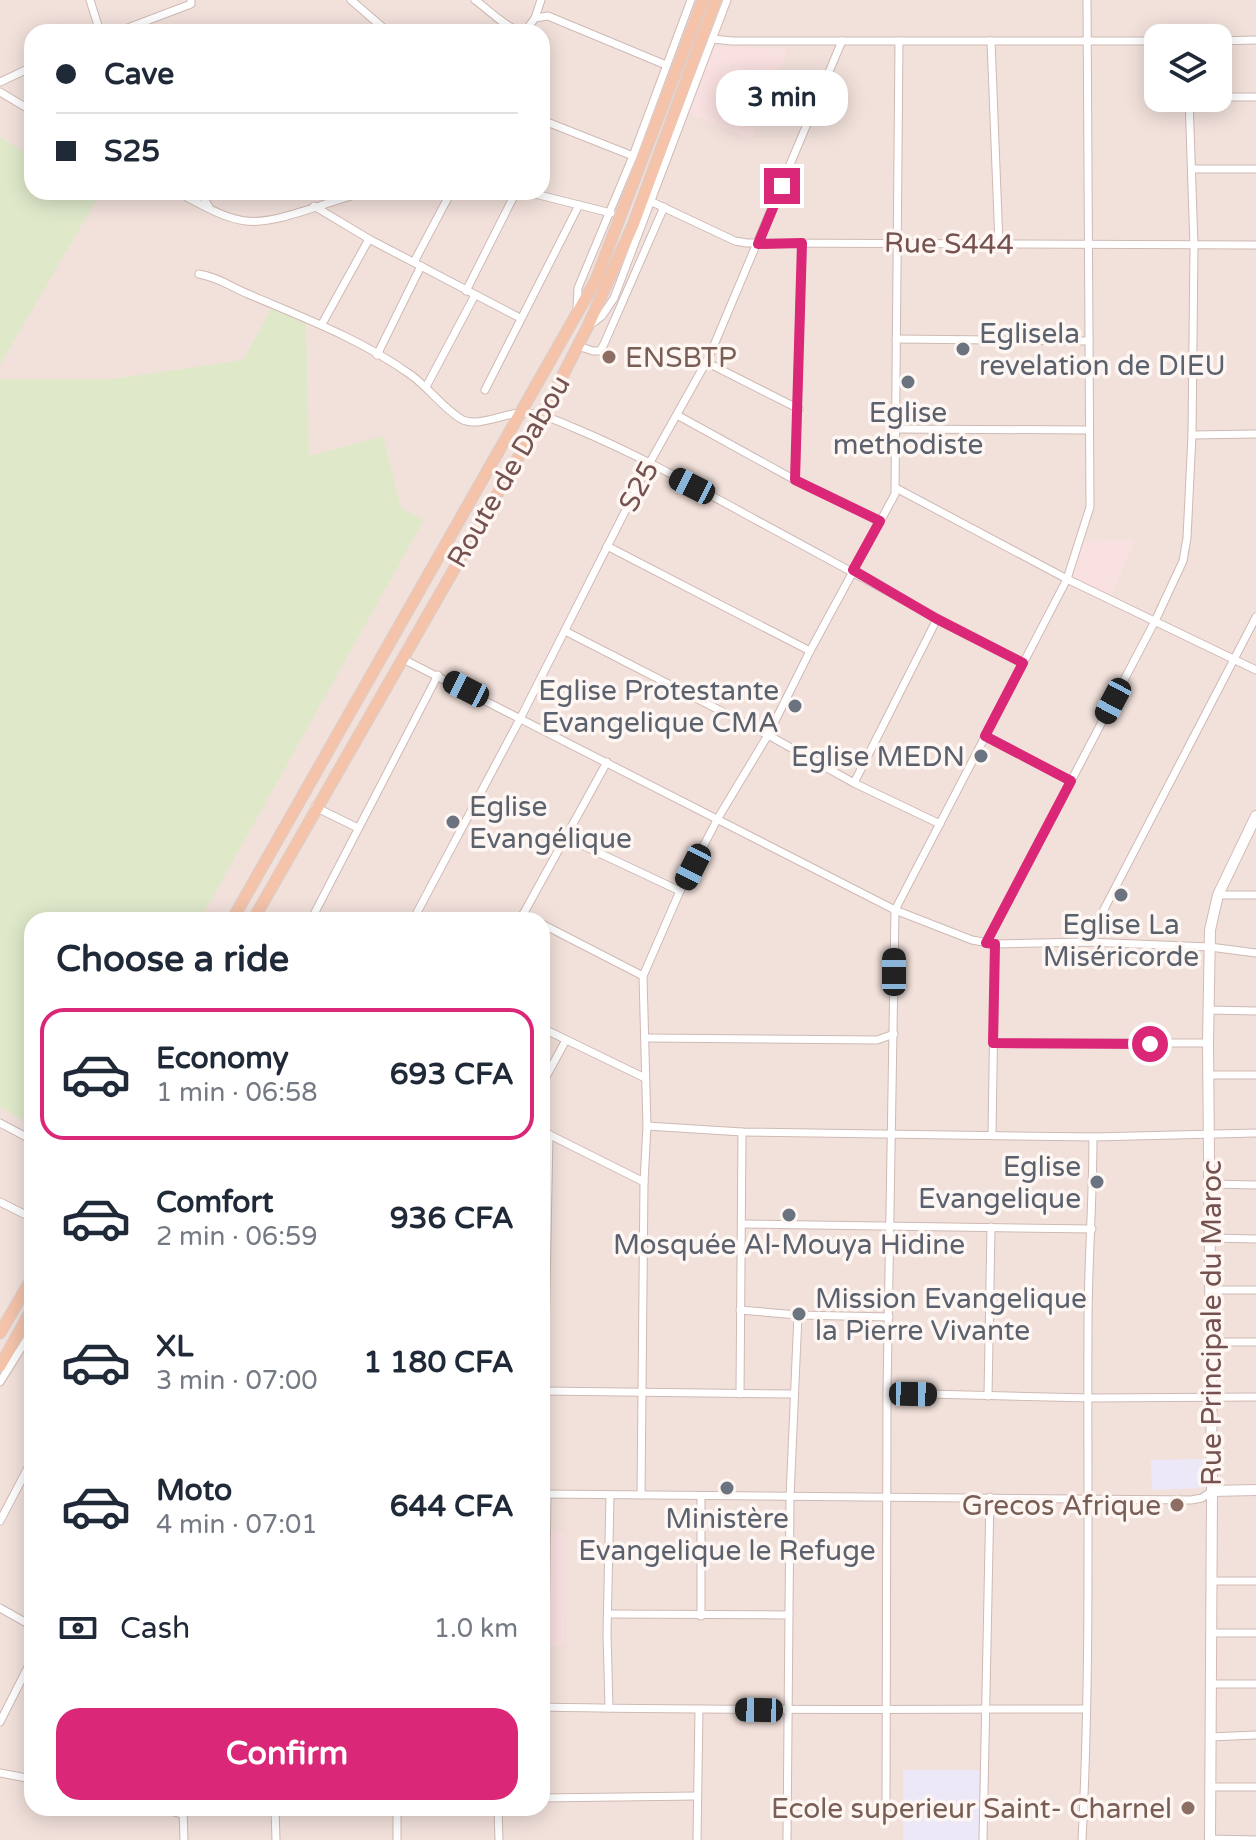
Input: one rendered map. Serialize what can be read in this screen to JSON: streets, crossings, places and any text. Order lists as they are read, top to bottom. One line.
{"streets":{"main road":["Route de Dabou"],"street":["Rue S444","S25","Rue Principale du Maroc"]},"crossings":[["Rue S444","S25"]],"places":["Eglisela revelation de DIEU","ENSBTP","Eglise methodiste","Eglise Protestante Evangelique CMA","Eglise MEDN","Eglise Evangélique","Eglise La Miséricorde","Eglise Evangelique","Mosquée Al-Mouya Hidine","Mission Evangelique la Pierre Vivante","Ministère Evangelique le Refuge","Grecos Afrique","Ecole superieur Saint- Charnel"],"page":{"banner":["Cave","S25"],"bubble":"3 min","heading":"Choose a ride","list":[{"name":"Economy","note":"1 min · 06:58","value":"693 CFA"},{"name":"Comfort","note":"2 min · 06:59","value":"936 CFA"},{"name":"XL","note":"3 min · 07:00","value":"1 180 CFA"},{"name":"Moto","note":"4 min · 07:01","value":"644 CFA"}],"pay":["Cash","1.0 km"],"buttons":"Confirm"}}
